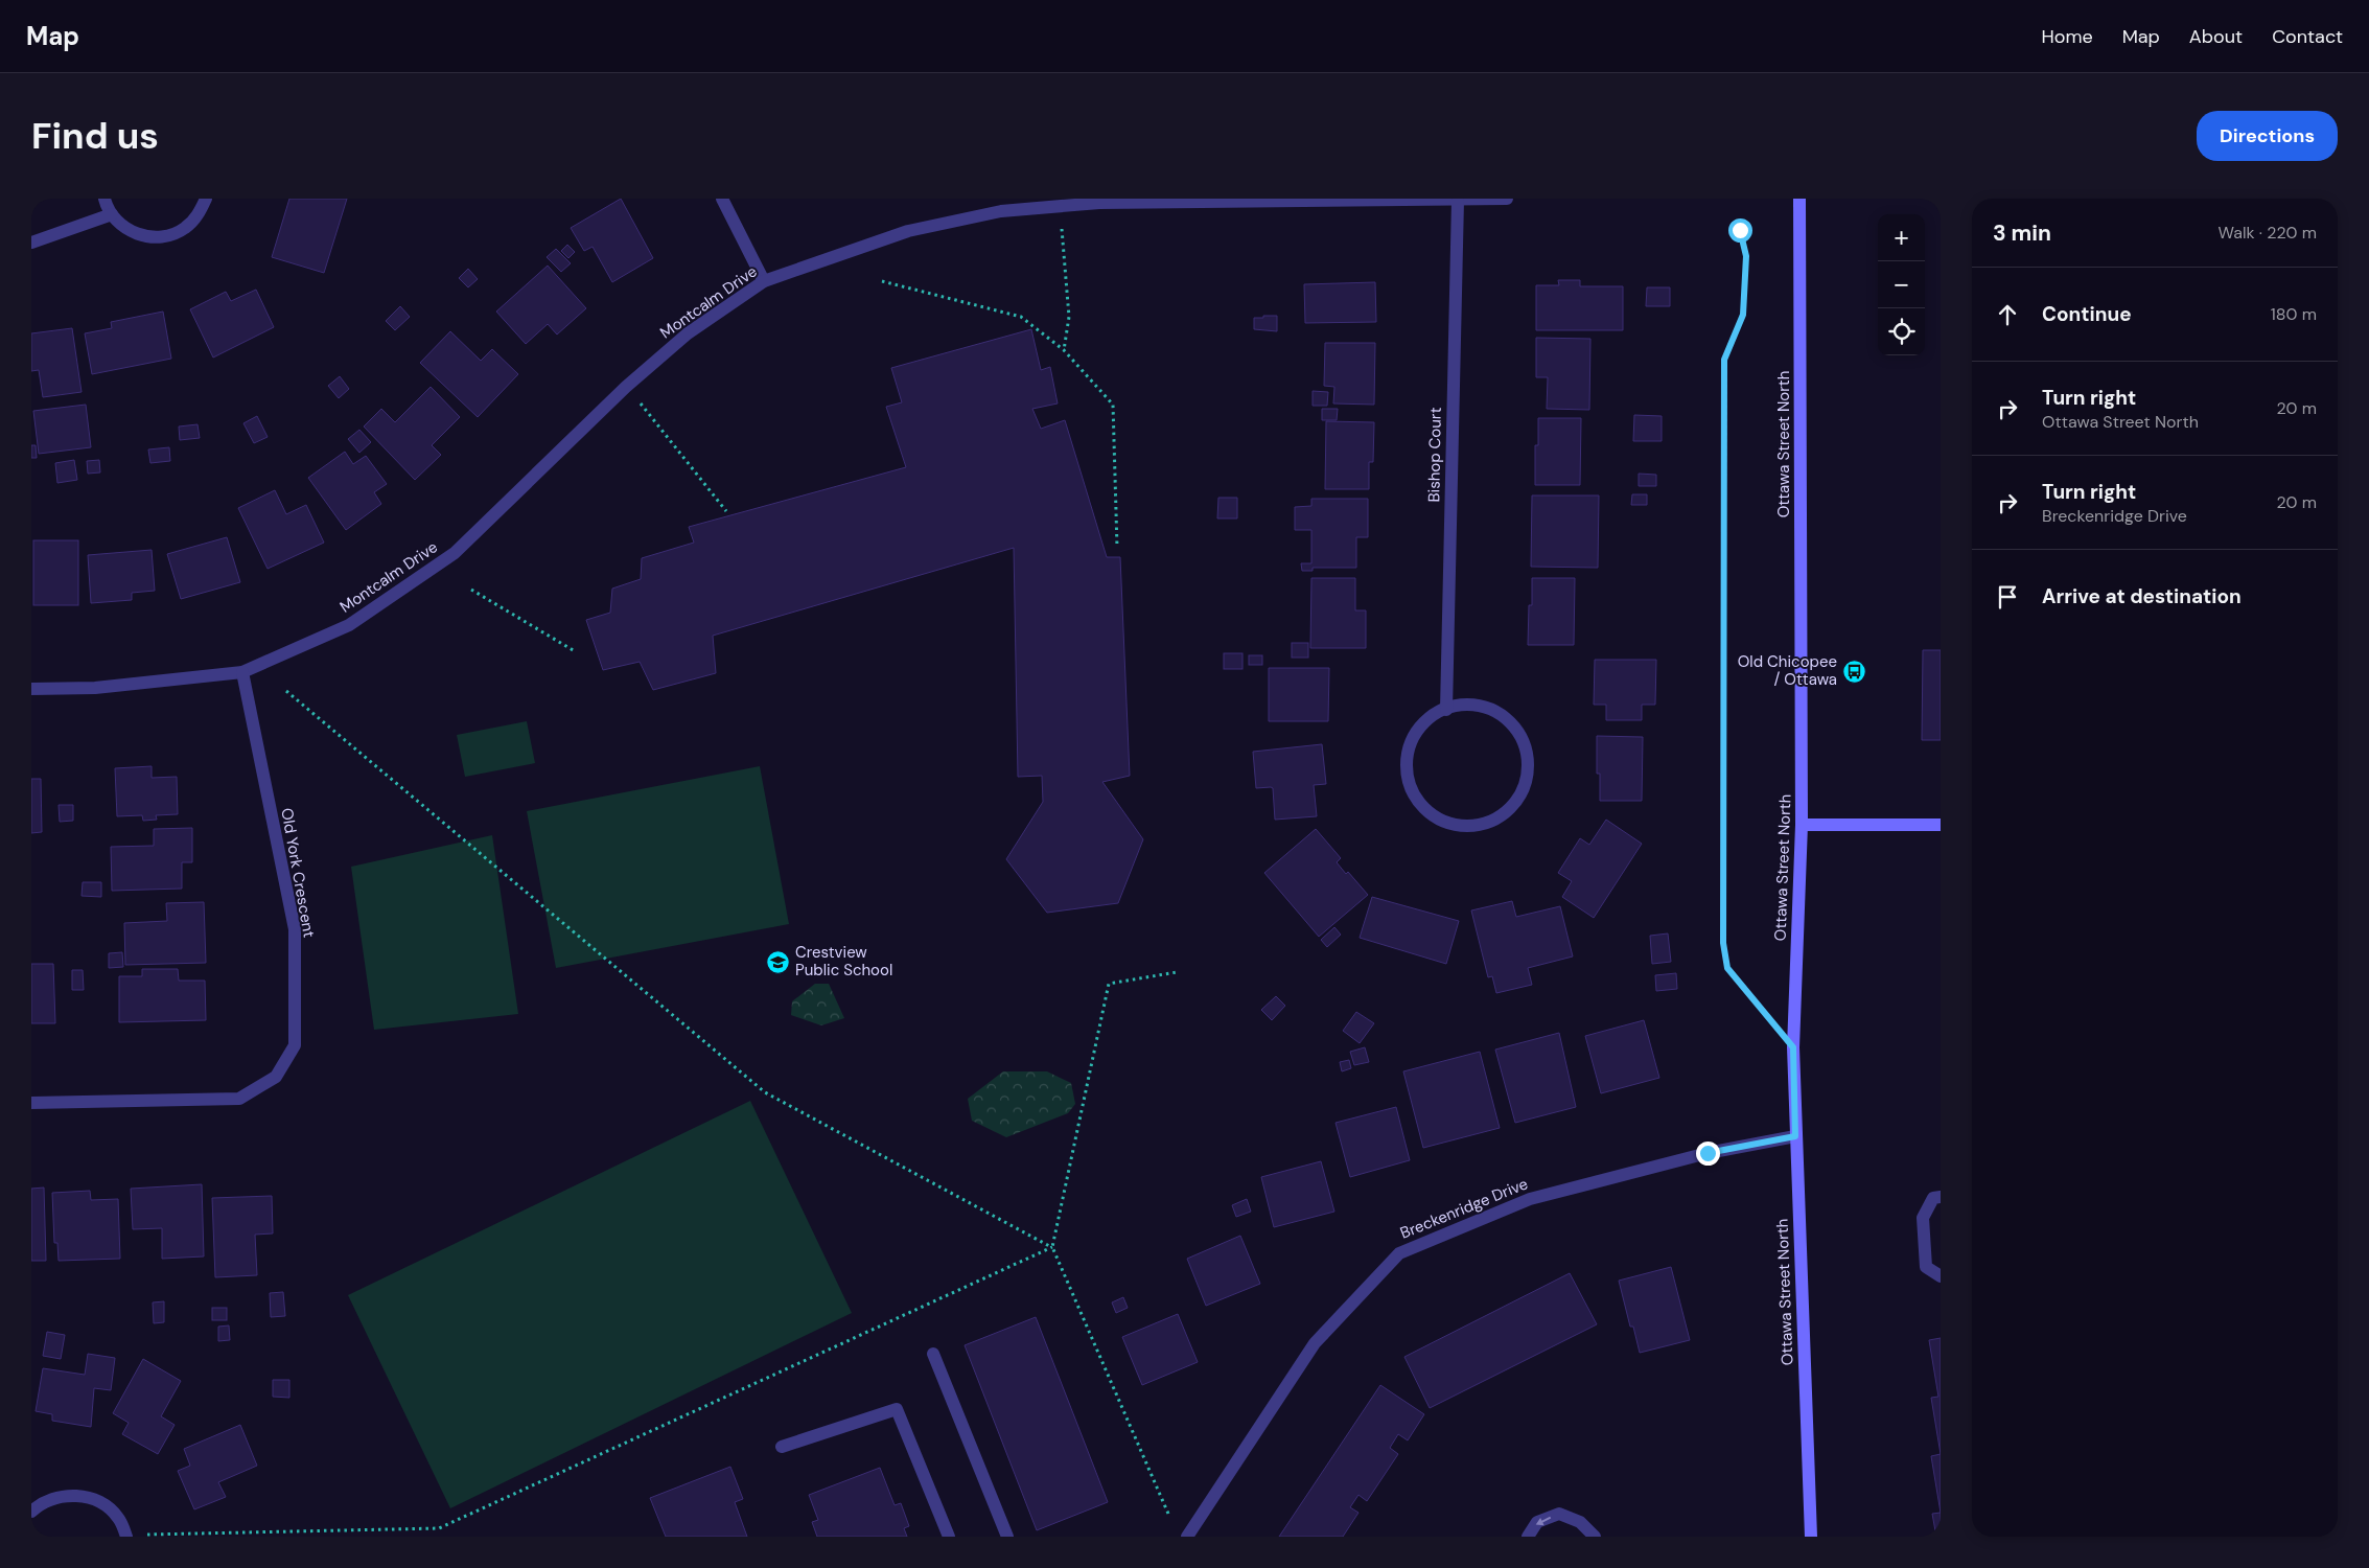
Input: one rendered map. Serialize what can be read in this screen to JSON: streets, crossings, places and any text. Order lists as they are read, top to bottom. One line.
{"streets":{"main road":["Ottawa Street North"],"street":["Montcalm Drive","Bishop Court","Old York Crescent","Breckenridge Drive"]},"crossings":[["Montcalm Drive","Bishop Court"],["Montcalm Drive","Old York Crescent"],["Ottawa Street North","Breckenridge Drive"]],"places":{"bus stop":["Old Chicopee / Ottawa"],"school or university":["Crestview Public School"]},"page":{"header":"Map","nav":["Home","Map","About","Contact"],"buttons":"Directions","title":"Find us","heading":["3 min","Walk · 220 m"],"map_buttons":["+","−"],"list":[["Continue","180 m"],["Turn right","Ottawa Street North","20 m"],["Turn right","Breckenridge Drive","20 m"],"Arrive at destination"]}}
